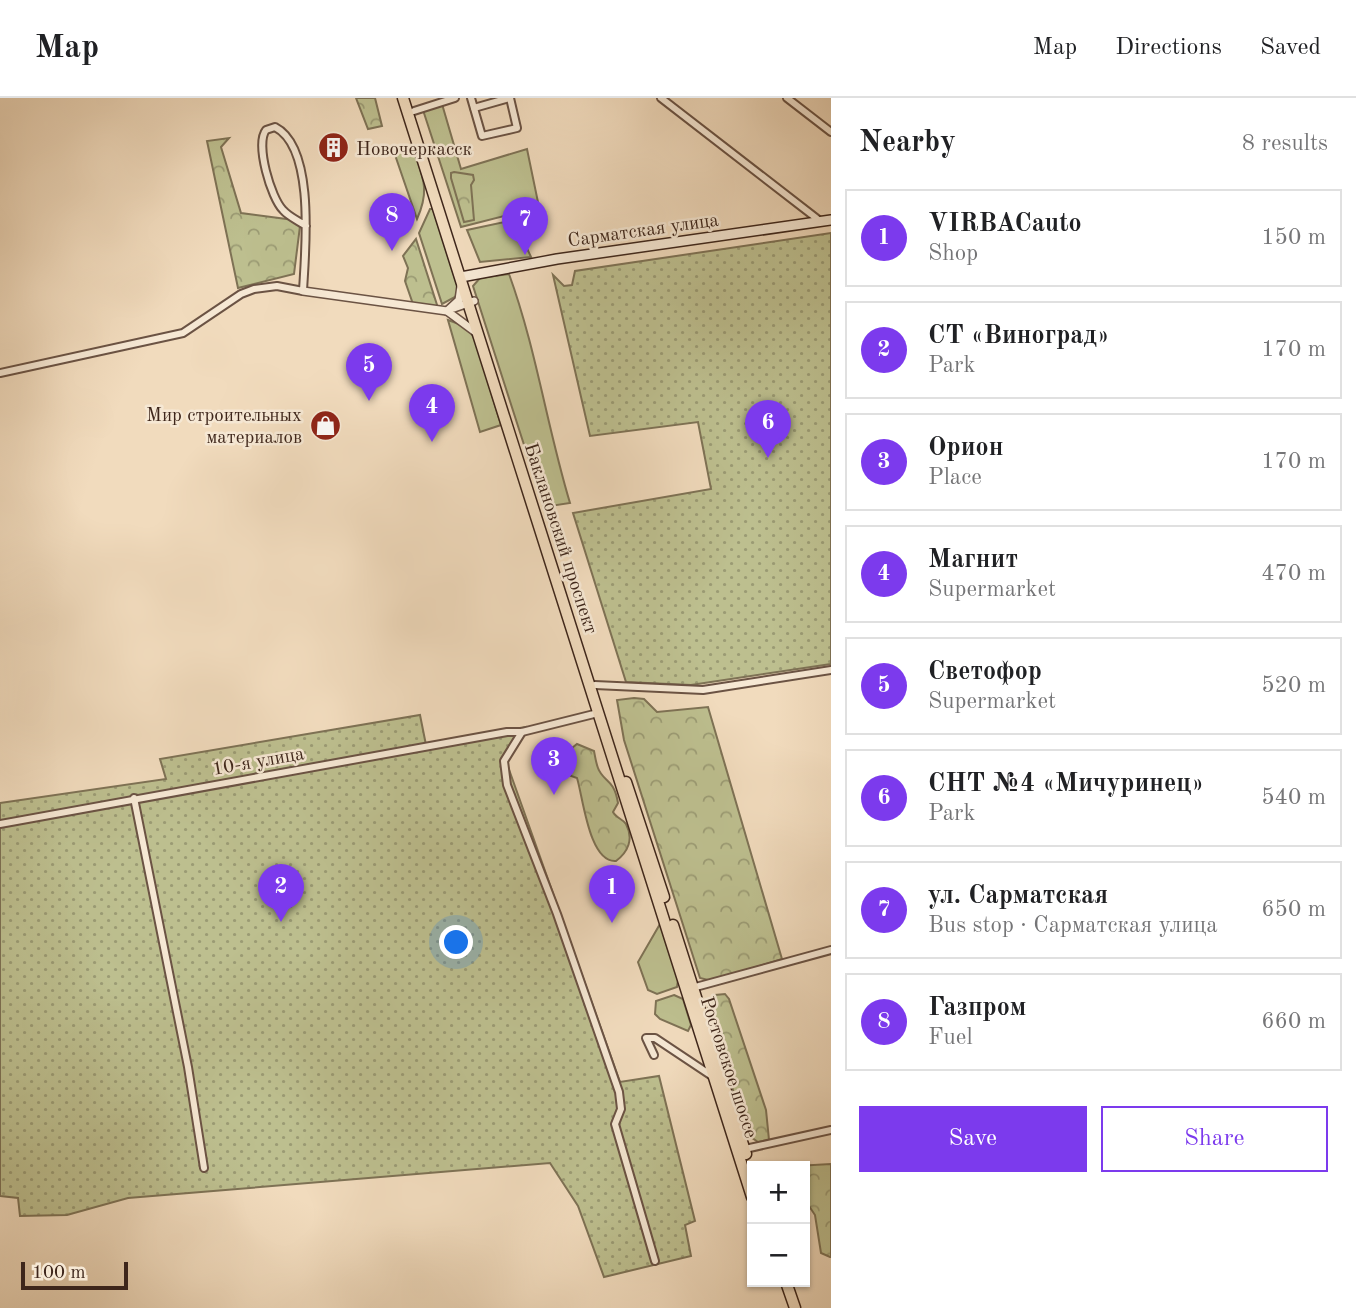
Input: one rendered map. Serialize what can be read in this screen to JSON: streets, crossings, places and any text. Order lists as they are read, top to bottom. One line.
{"streets":{"main road":["Сарматская улица","Баклановский проспект","Ростовское шоссе"],"street":["10-я улица"]},"crossings":[["Сарматская улица","Баклановский проспект"],["Баклановский проспект","10-я улица"],["Баклановский проспект","Ростовское шоссе"]],"places":{"building":["Новочеркасск"],"shop":["Мир строительных материалов"]},"scale_bar":"100 m","page":{"header":"Map","nav":["Map","Directions","Saved"],"heading":["Nearby","8 results"],"list":[{"mark":"1","name":"VIRBACauto","note":"Shop","value":"150 m"},{"mark":"2","name":"СТ «Виноград»","note":"Park","value":"170 m"},{"mark":"3","name":"Орион","note":"Place","value":"170 m"},{"mark":"4","name":"Магнит","note":"Supermarket","value":"470 m"},{"mark":"5","name":"Светофор","note":"Supermarket","value":"520 m"},{"mark":"6","name":"СНТ №4 «Мичуринец»","note":"Park","value":"540 m"},{"mark":"7","name":"ул. Сарматская","note":"Bus stop · Сарматская улица","value":"650 m"},{"mark":"8","name":"Газпром","note":"Fuel","value":"660 m"}],"pins":["8","7","5","4","6","3","2","1"],"buttons":["Save","Share"],"map_buttons":["+","−"],"scale":"100 m"}}
